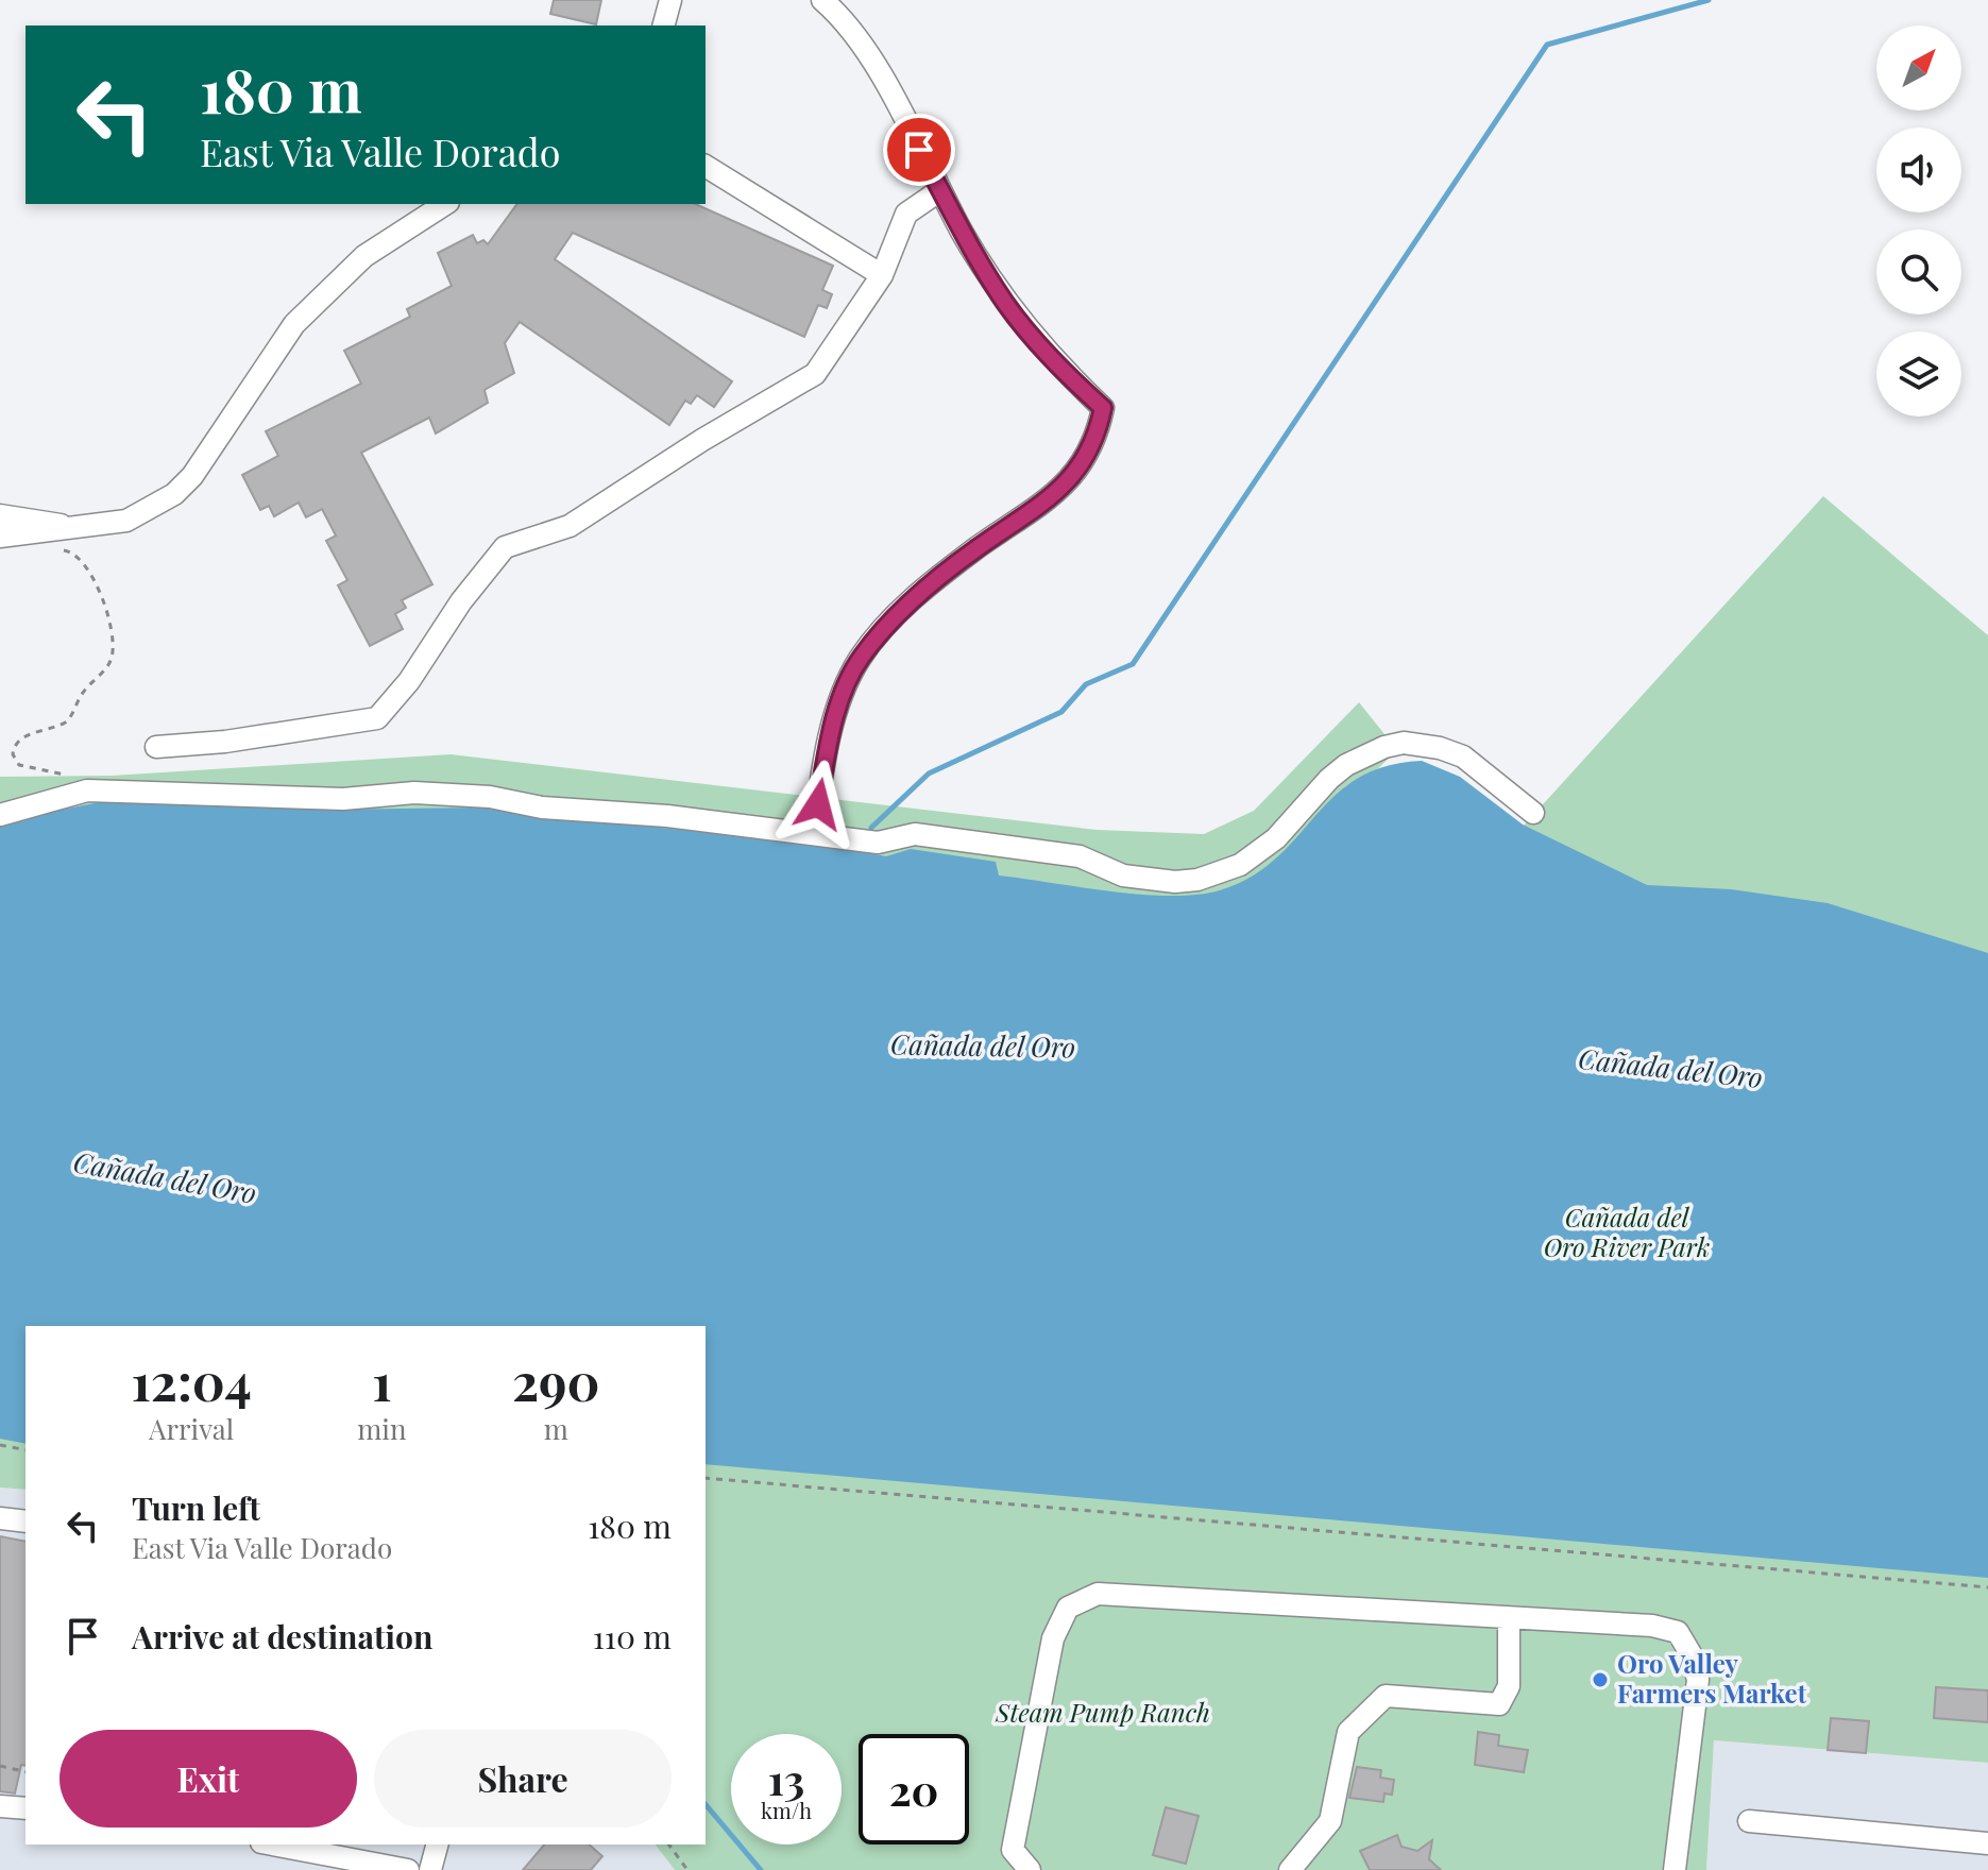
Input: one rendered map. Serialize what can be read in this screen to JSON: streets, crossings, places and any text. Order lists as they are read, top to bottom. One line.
{"water":["Cañada del Oro"],"parks":["Cañada del Oro River Park","Steam Pump Ranch"],"places":["Oro Valley Farmers Market"],"north":"top right","page":{"turn":["180 m","East Via Valle Dorado"],"eta":["12:04","Arrival","1","min","290","m"],"list":[{"name":"Turn left","note":"East Via Valle Dorado","value":"180 m"},{"name":"Arrive at destination","value":"110 m"}],"buttons":["Exit","Share"],"speed":"13 km/h","limit":"20"}}
